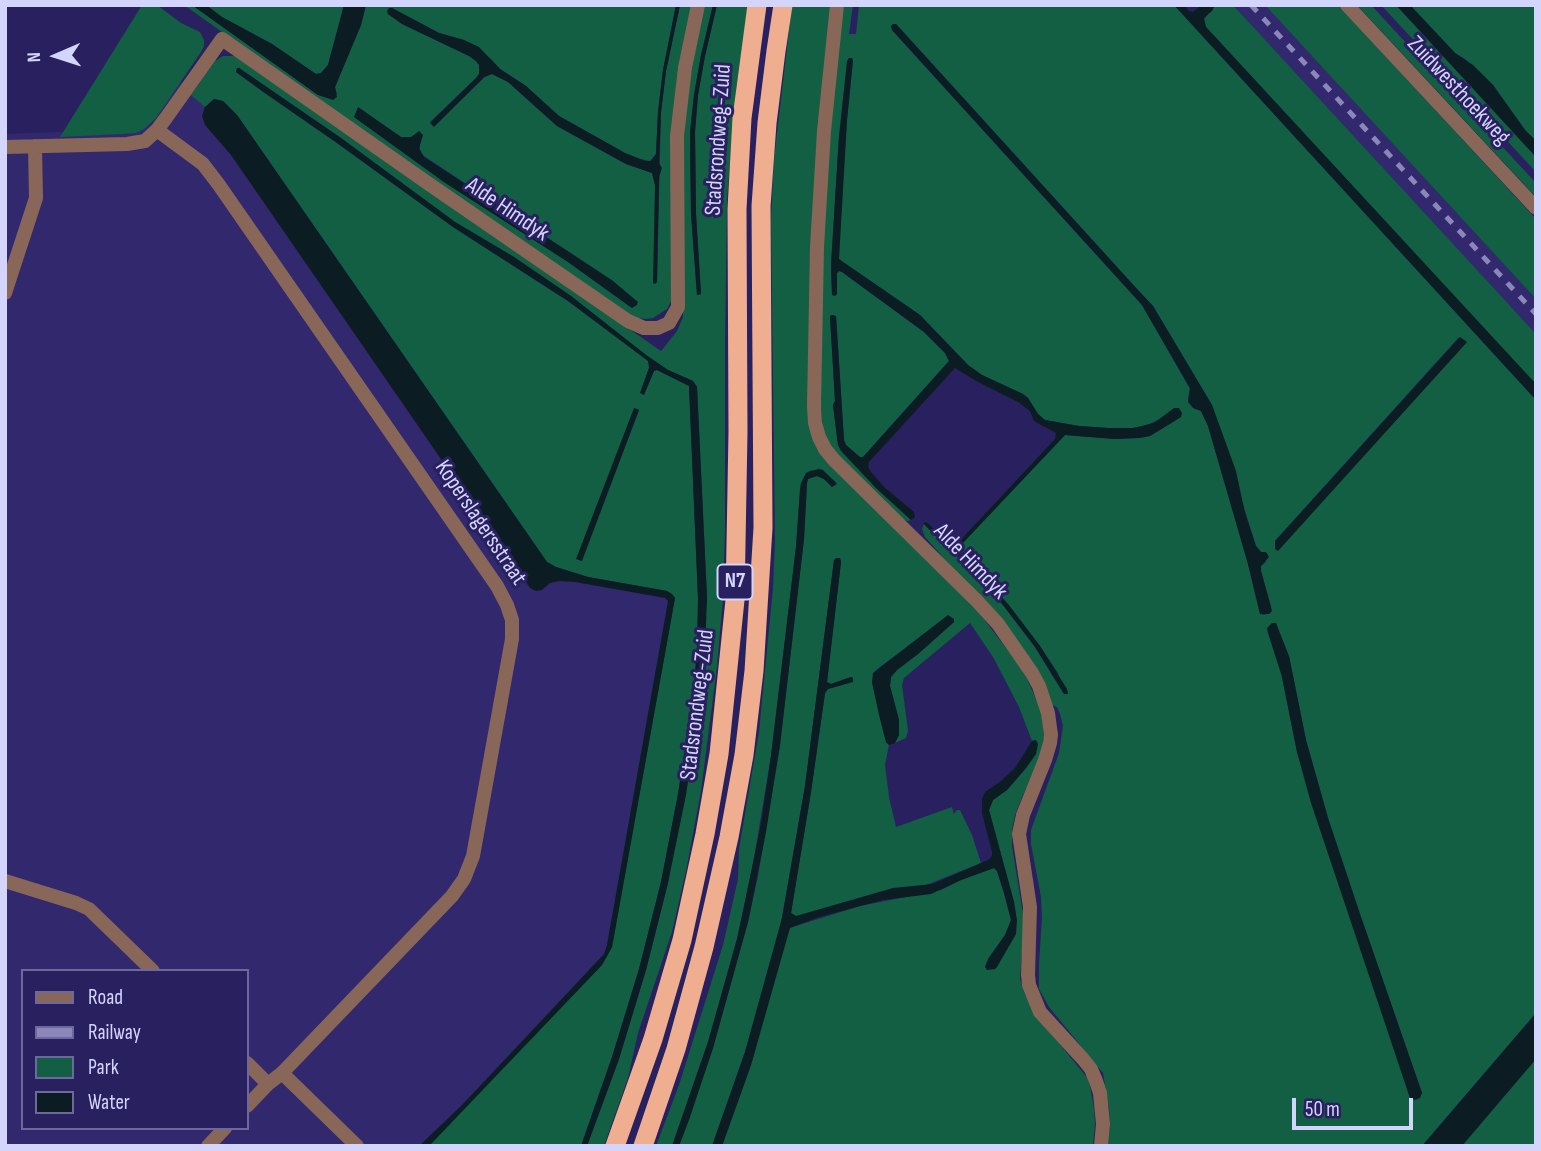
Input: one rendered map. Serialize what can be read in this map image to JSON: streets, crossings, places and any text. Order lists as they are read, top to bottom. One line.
{"streets":{"highway":["Stadsrondweg-Zuid","N7"],"street":["Zuidwesthoekweg","Alde Himdyk","Koperslagersstraat"]},"crossings":[["Alde Himdyk","Koperslagersstraat"]],"legend":["Road","Railway","Park","Water"],"scale_bar":"50 m","north":"left"}
